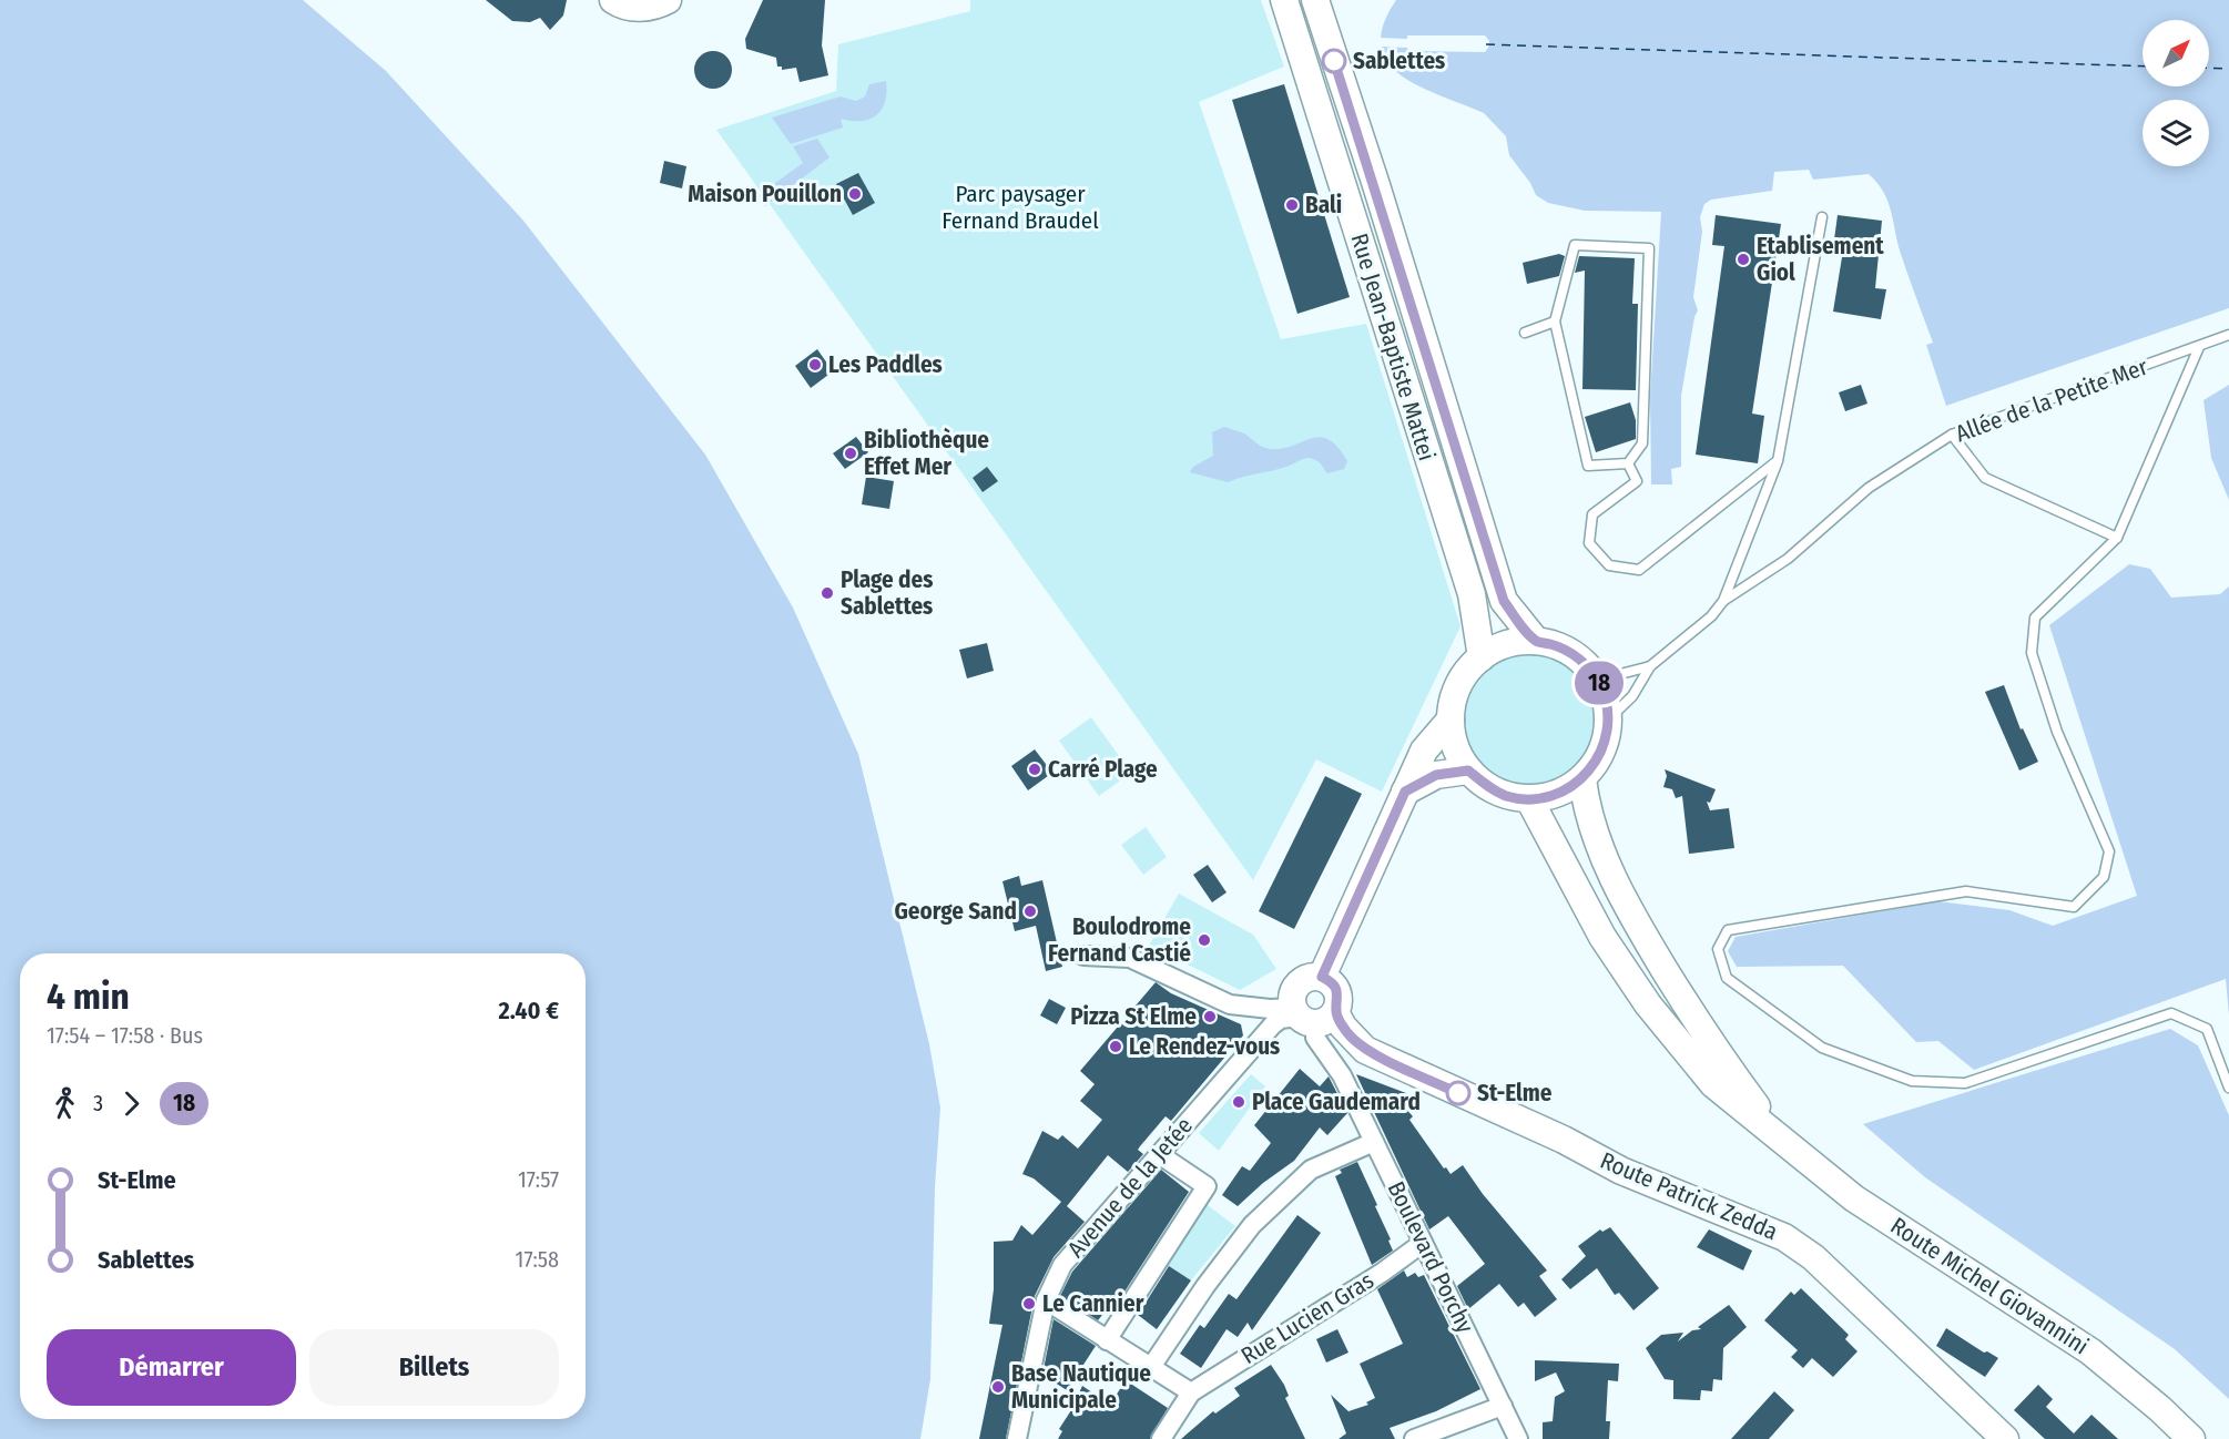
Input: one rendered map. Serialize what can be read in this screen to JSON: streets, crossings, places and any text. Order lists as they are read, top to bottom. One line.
{"streets":{"main road":["Rue Jean-Baptiste Mattei","Route Patrick Zedda","Route Michel Giovannini"],"street":["Avenue de la Jetée","Boulevard Porchy","Rue Lucien Gras"],"lane":["Allée de la Petite Mer"]},"crossings":[["Rue Jean-Baptiste Mattei","Route Michel Giovannini"],["Avenue de la Jetée","Route Patrick Zedda"],["Avenue de la Jetée","Boulevard Porchy"],["Route Patrick Zedda","Boulevard Porchy"],["Boulevard Porchy","Rue Lucien Gras"]],"parks":["Parc paysager Fernand Braudel"],"places":["Sablettes","Maison Pouillon","Bali","Etablisement Giol","Les Paddles","Bibliothèque Effet Mer","Plage des Sablettes","Carré Plage","George Sand","Boulodrome Fernand Castié","Pizza St Elme","Le Rendez-vous","St-Elme","Place Gaudemard","Le Cannier","Base Nautique Municipale"],"lines":["bus line 18"],"north":"top right","page":{"on_map":"18","heading":["4 min","17:54 – 17:58 · Bus","2.40 €"],"legs":["3","18"],"list":[{"name":"St-Elme","value":"17:57"},{"name":"Sablettes","value":"17:58"}],"buttons":["Démarrer","Billets"]}}
